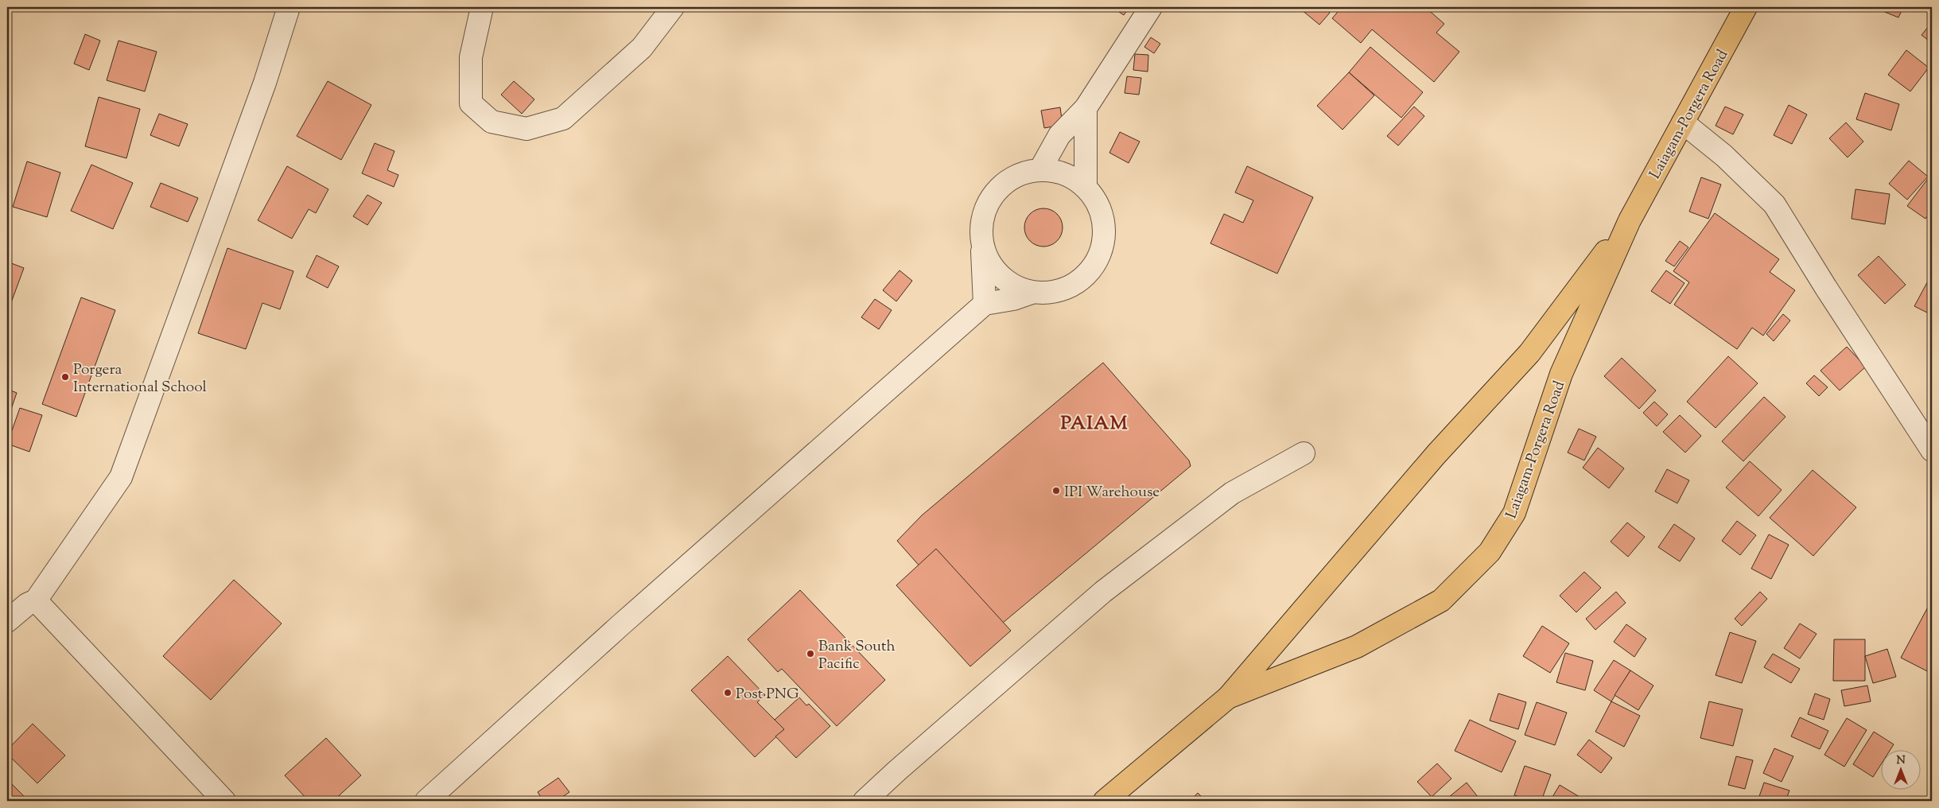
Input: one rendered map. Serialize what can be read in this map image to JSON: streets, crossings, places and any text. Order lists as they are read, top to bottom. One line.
{"streets":{"main road":["Laiagam-Porgera Road"]},"districts":["PAIAM"],"places":["Porgera International School","IPI Warehouse","Bank South Pacific","Post PNG"],"north":"top"}
